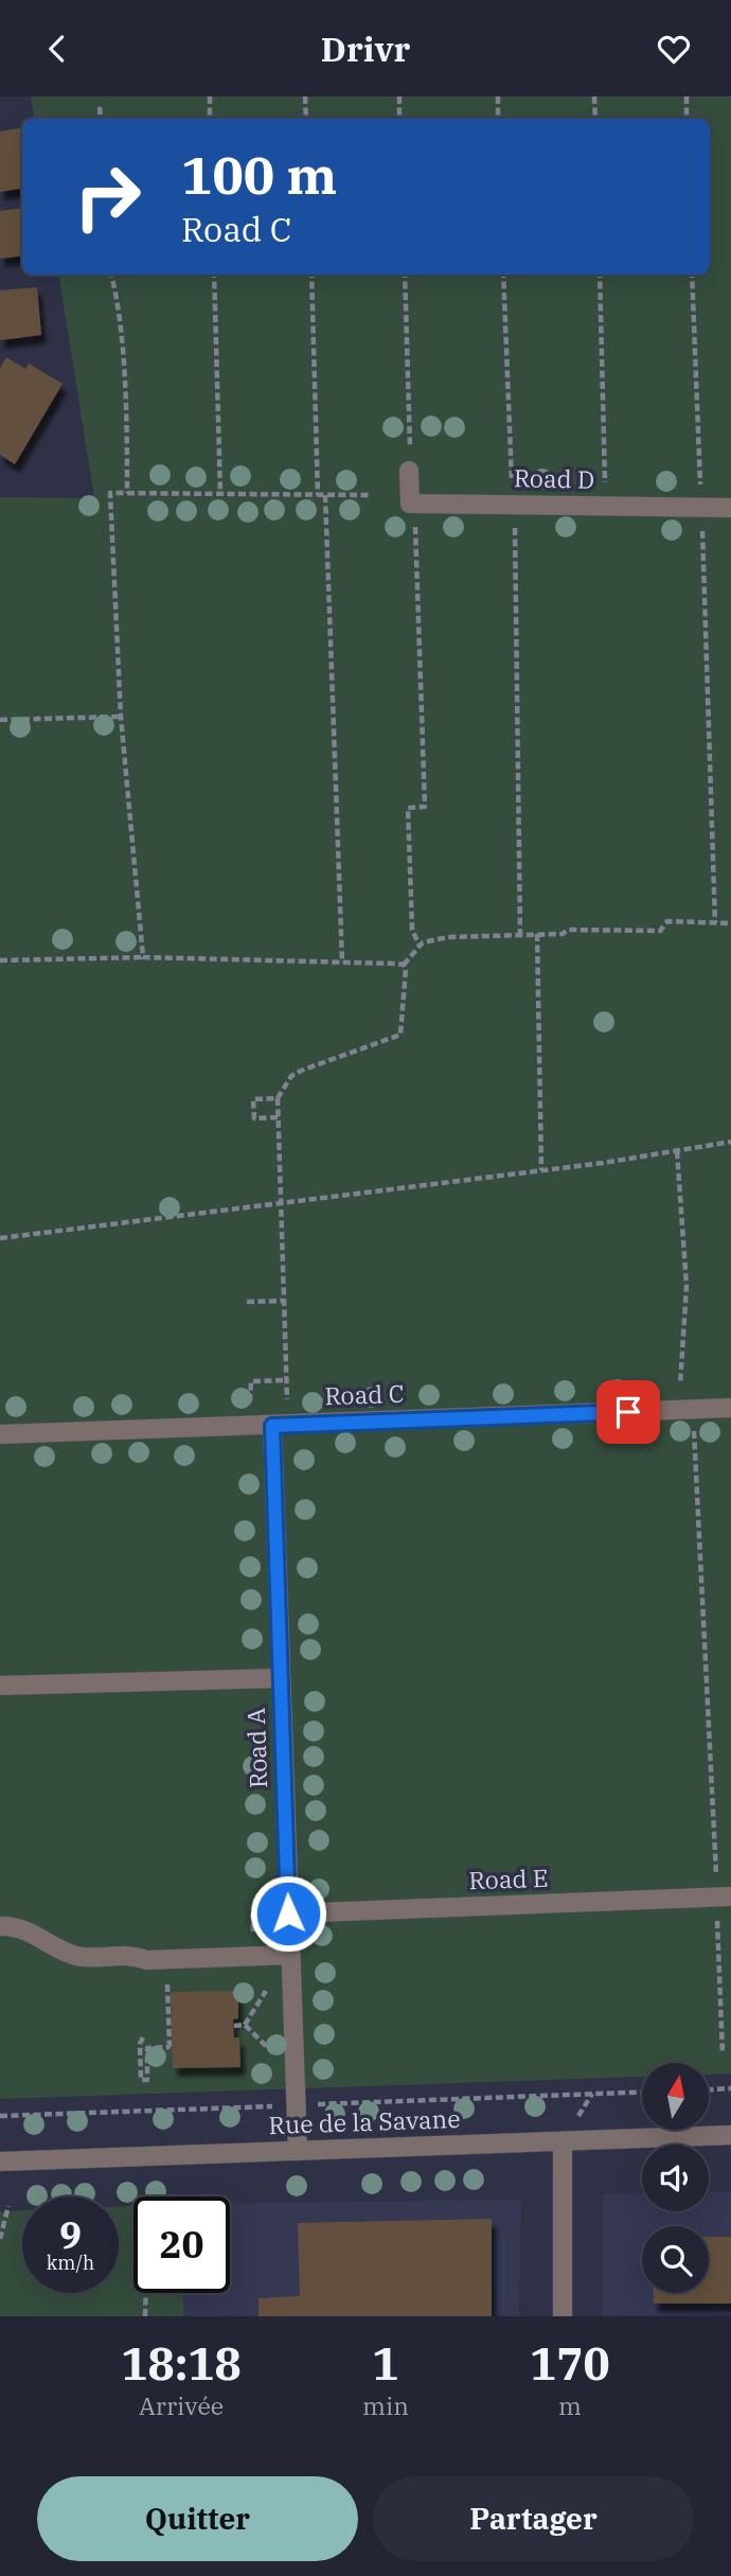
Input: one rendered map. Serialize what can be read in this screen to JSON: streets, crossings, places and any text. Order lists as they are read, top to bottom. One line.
{"streets":{"street":["Road D","Road C","Road A","Road E","Rue de la Savane"]},"crossings":[["Road C","Road A"],["Road A","Road E"],["Road A","Rue de la Savane"]],"north":"top","page":{"header":"Drivr","turn":["100 m","Road C"],"speed":"9 km/h","limit":"20","eta":["18:18","Arrivée","1","min","170","m"],"buttons":["Quitter","Partager"]}}
